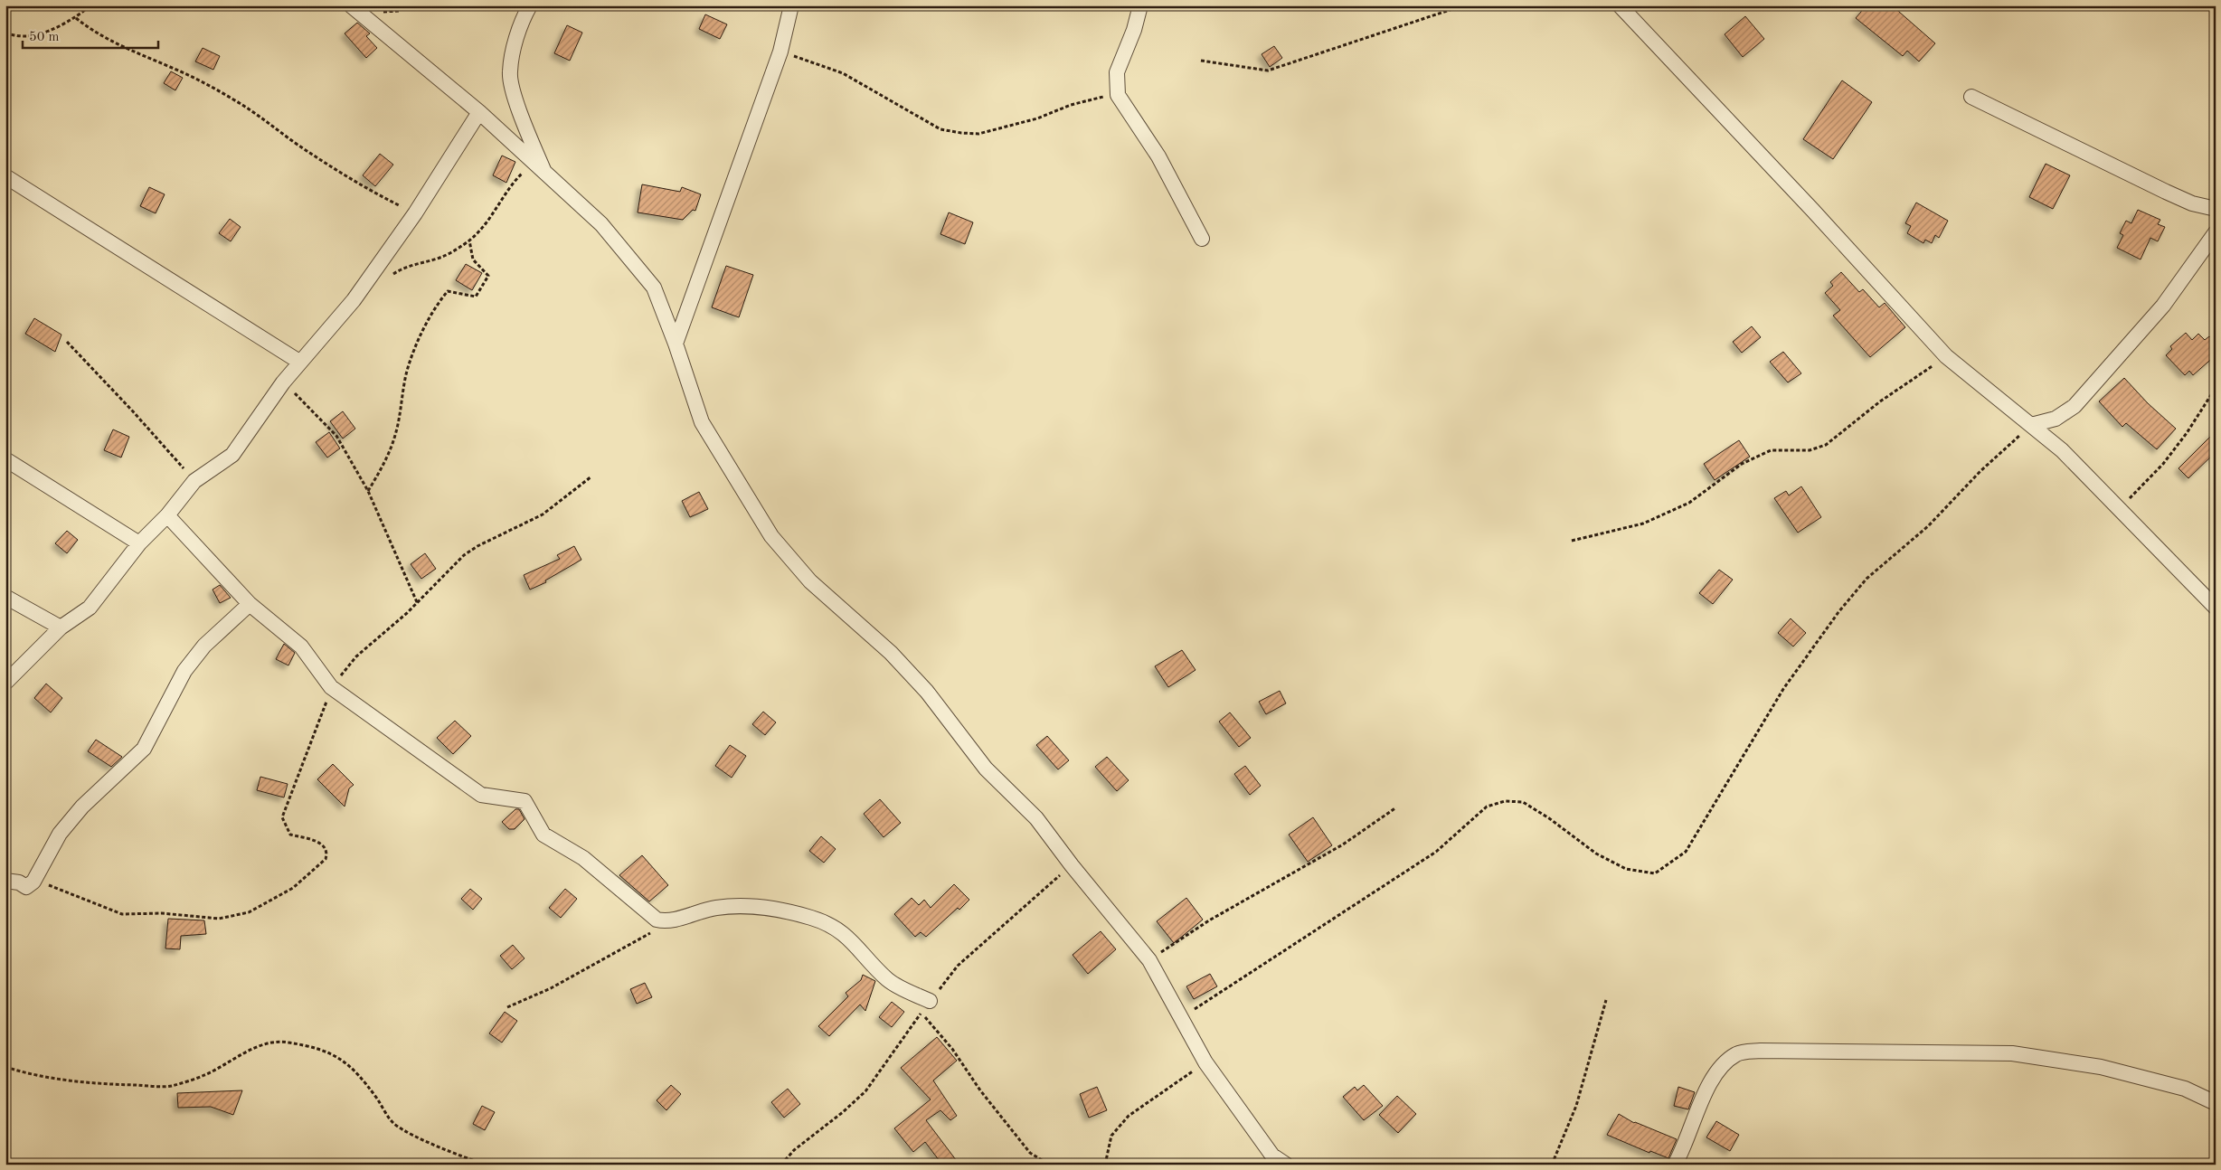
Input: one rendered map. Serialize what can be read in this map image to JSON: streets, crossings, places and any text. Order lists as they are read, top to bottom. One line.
{"scale_bar":"50 m"}
